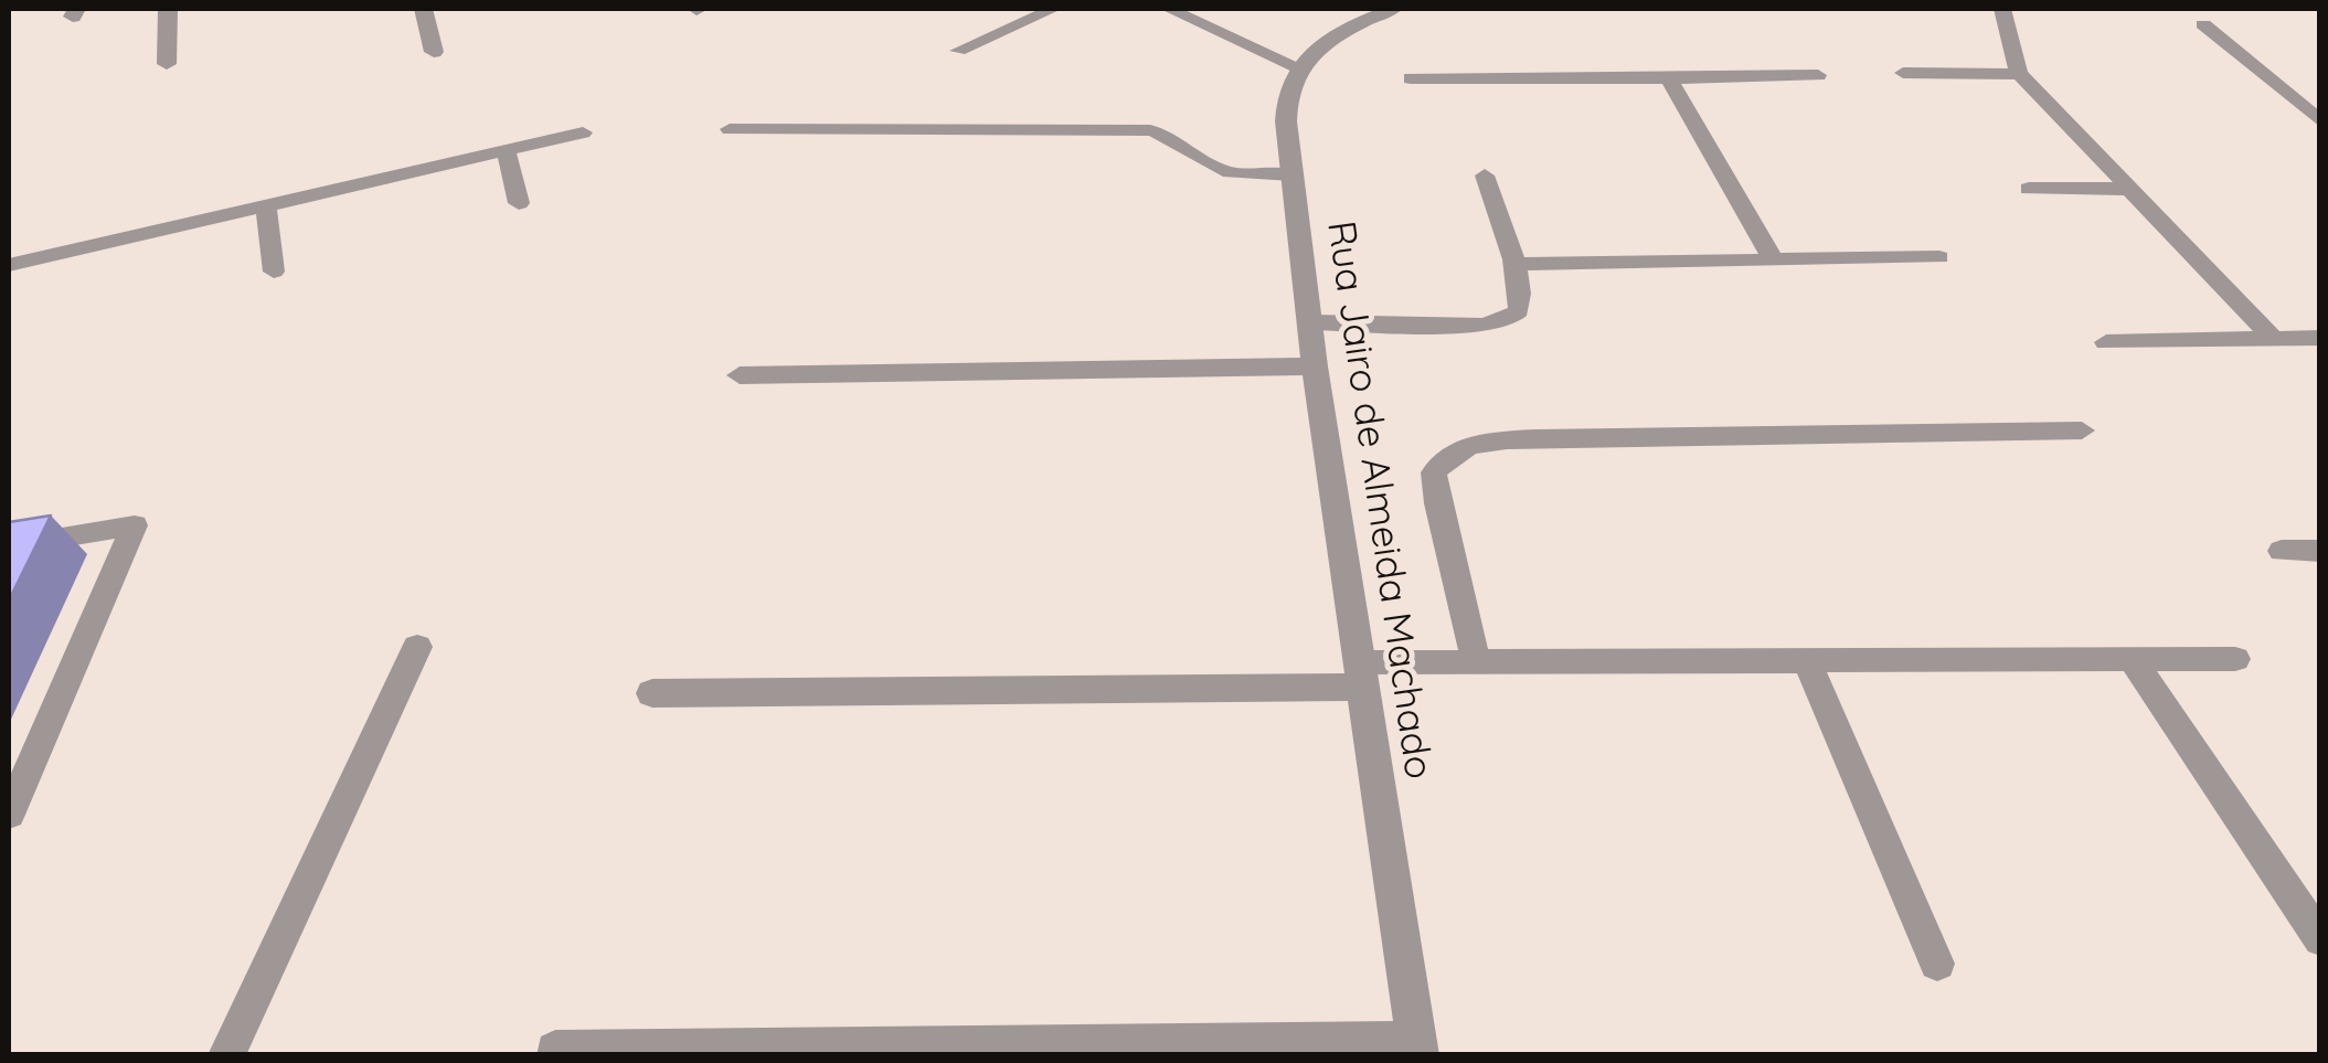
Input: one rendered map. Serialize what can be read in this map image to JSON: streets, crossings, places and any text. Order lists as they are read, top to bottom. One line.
{"streets":{"street":["Rua Jairo de Almeida Machado"]}}
